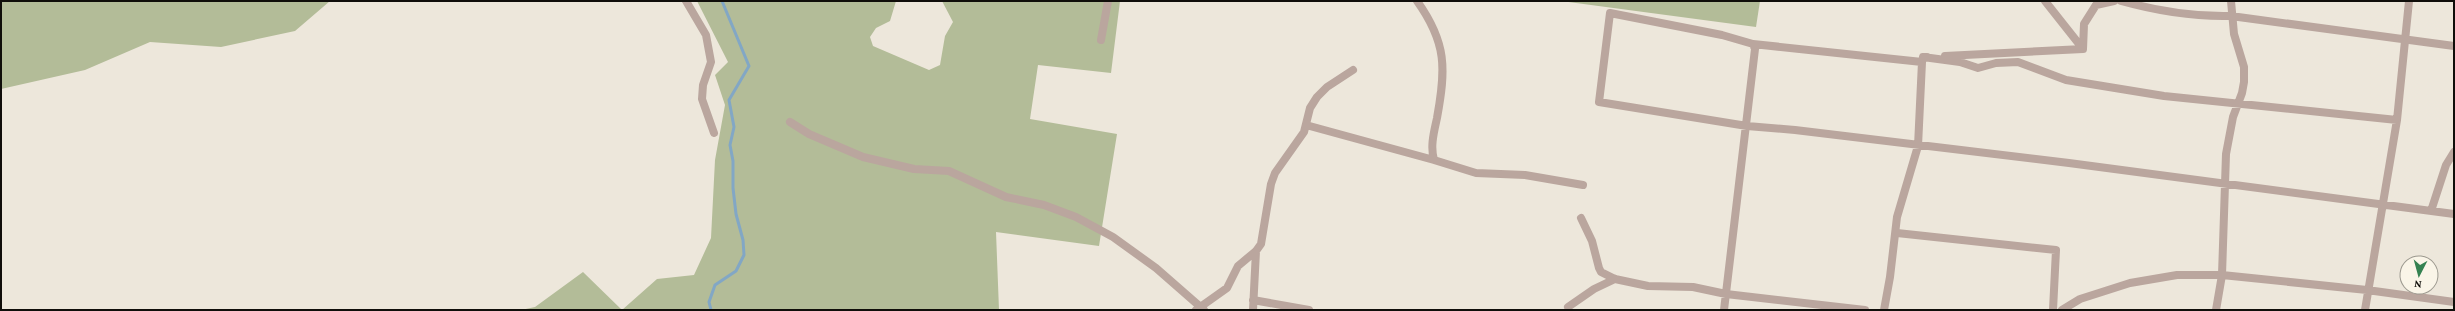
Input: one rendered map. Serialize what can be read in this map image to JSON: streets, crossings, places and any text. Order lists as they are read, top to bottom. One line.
{"north":"bottom"}
